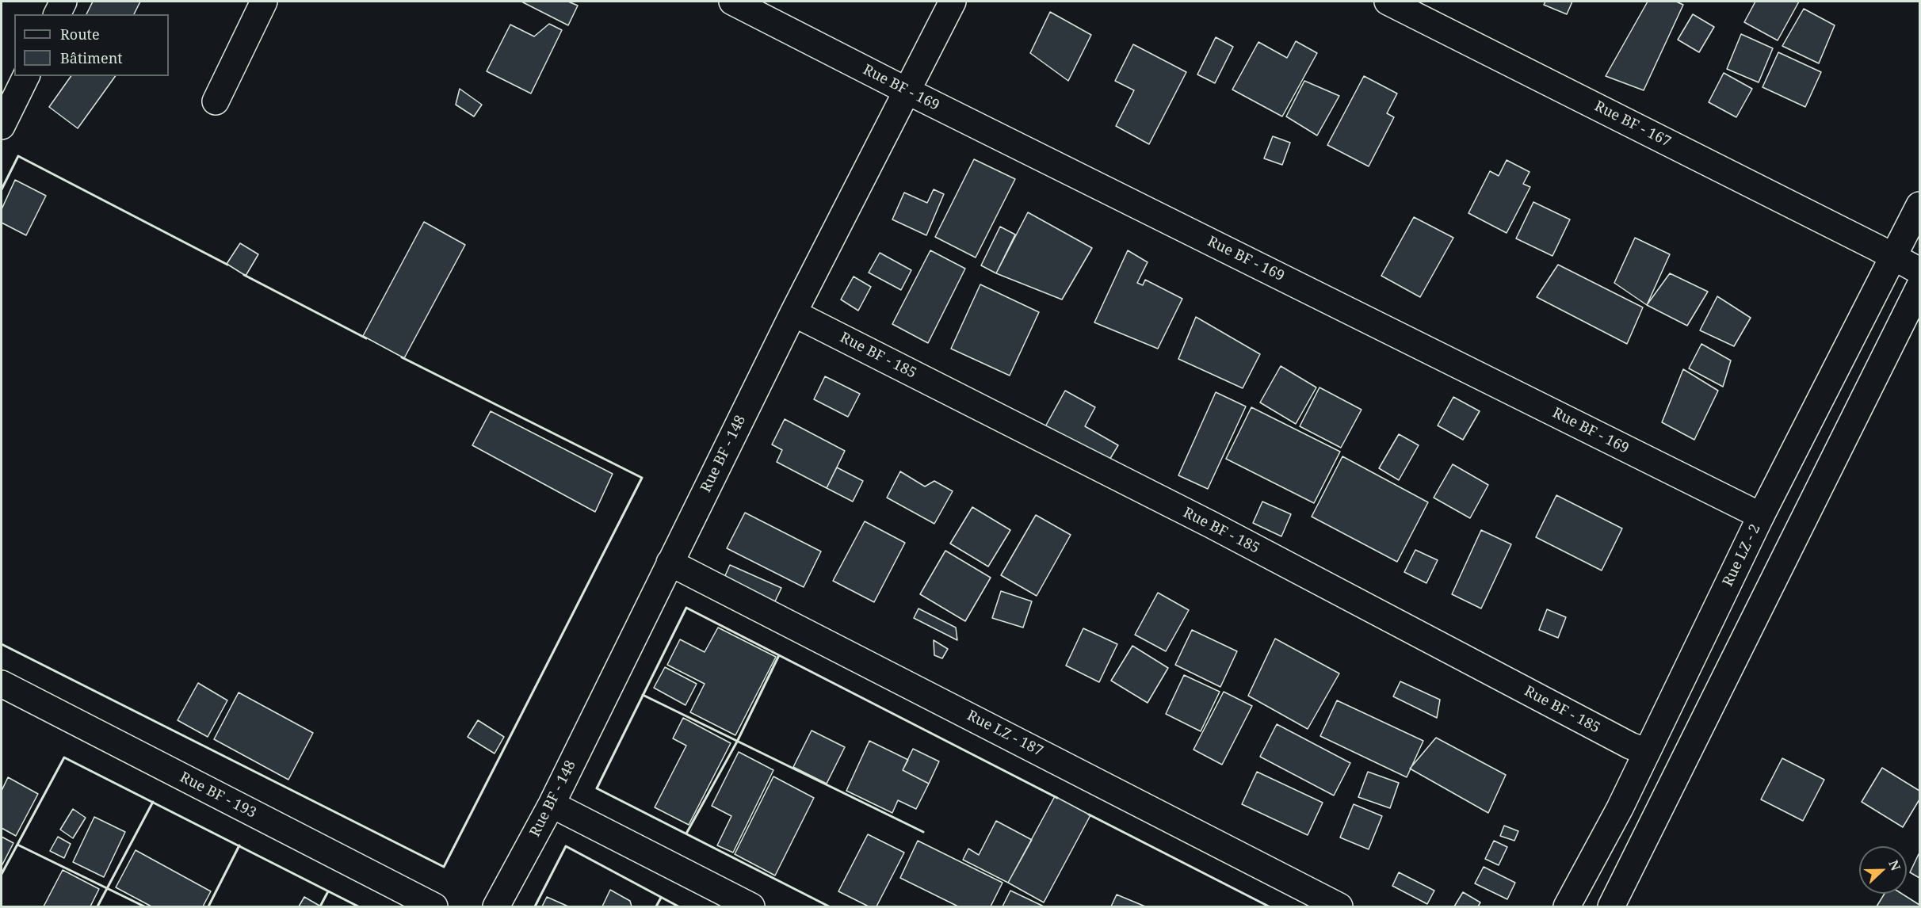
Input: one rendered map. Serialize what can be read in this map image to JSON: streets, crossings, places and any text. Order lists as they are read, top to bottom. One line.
{"streets":{"street":["Rue BF - 169","Rue BF - 167","Rue BF - 185","Rue BF - 148","Rue LZ - 2","Rue LZ - 187","Rue BF - 193"]},"crossings":[["Rue BF - 169","Rue BF - 148"],["Rue BF - 169","Rue LZ - 2"],["Rue BF - 167","Rue LZ - 2"],["Rue BF - 185","Rue BF - 148"],["Rue BF - 185","Rue LZ - 2"],["Rue BF - 148","Rue LZ - 187"]],"legend":["Route","Bâtiment"],"north":"right"}
